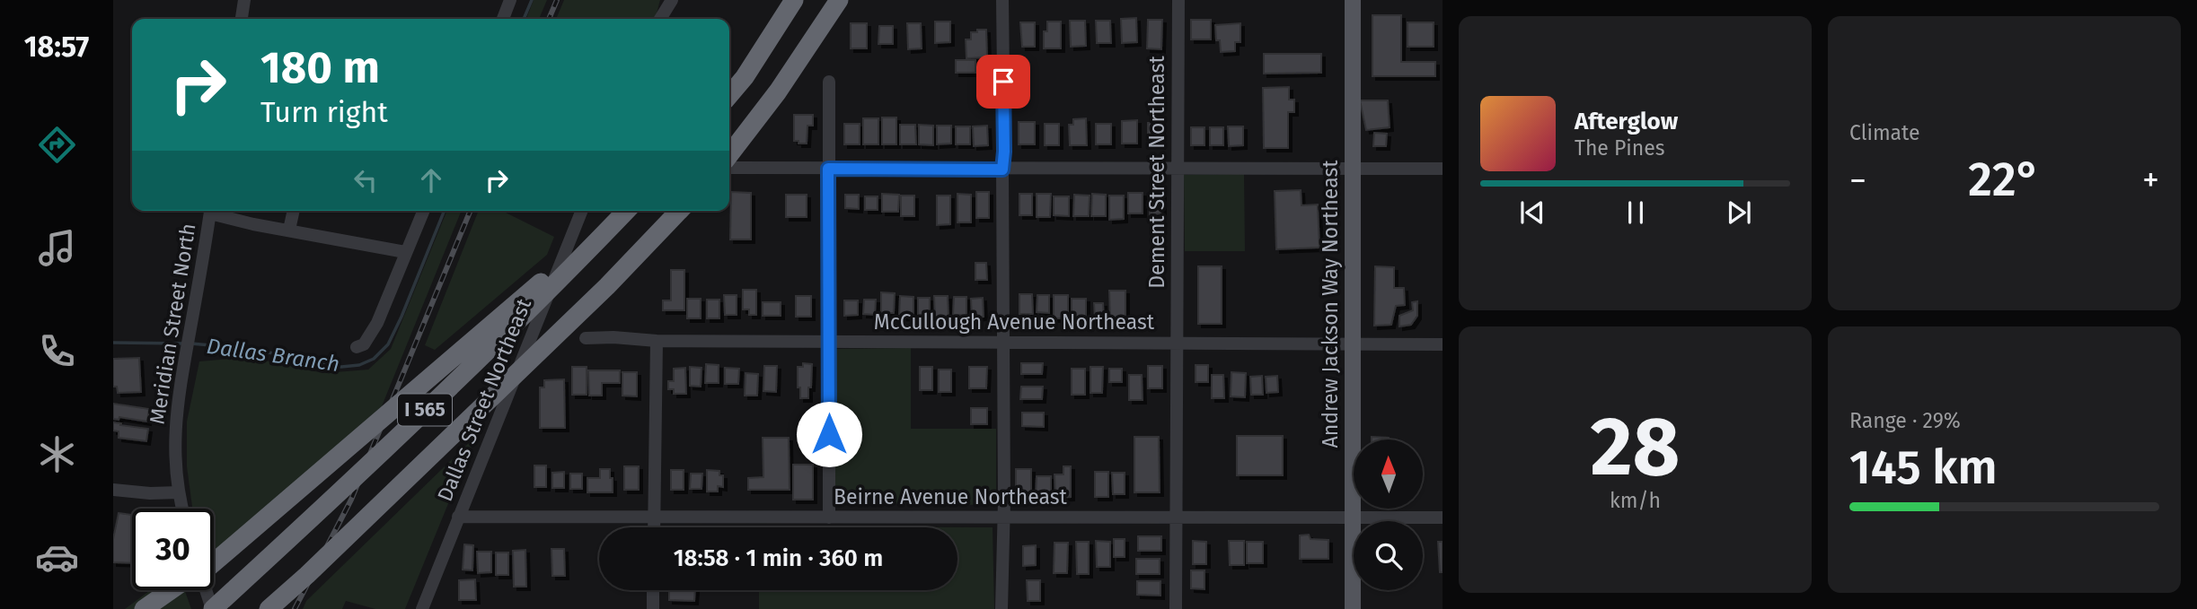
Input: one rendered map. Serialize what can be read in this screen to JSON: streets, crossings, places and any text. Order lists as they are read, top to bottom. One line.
{"streets":{"highway":["I 565"],"main road":["Andrew Jackson Way Northeast"],"street":["Dement Street Northeast","McCullough Avenue Northeast","Meridian Street North","Dallas Street Northeast","Beirne Avenue Northeast"]},"crossings":[["Dement Street Northeast","McCullough Avenue Northeast"],["Dement Street Northeast","Beirne Avenue Northeast"],["Andrew Jackson Way Northeast","McCullough Avenue Northeast"],["Andrew Jackson Way Northeast","Beirne Avenue Northeast"],["Dallas Street Northeast","Beirne Avenue Northeast"]],"water":["Dallas Branch"],"north":"top","page":{"tabs":"18:57","tile":["Climate",["28","km/h"],["Range · 29%","145 km"]],"turn":["180 m","Turn right"],"song":["Afterglow","The Pines"],"heat":["−","22°","+"],"limit":"30","trip":"18:58 · 1 min · 360 m"}}
